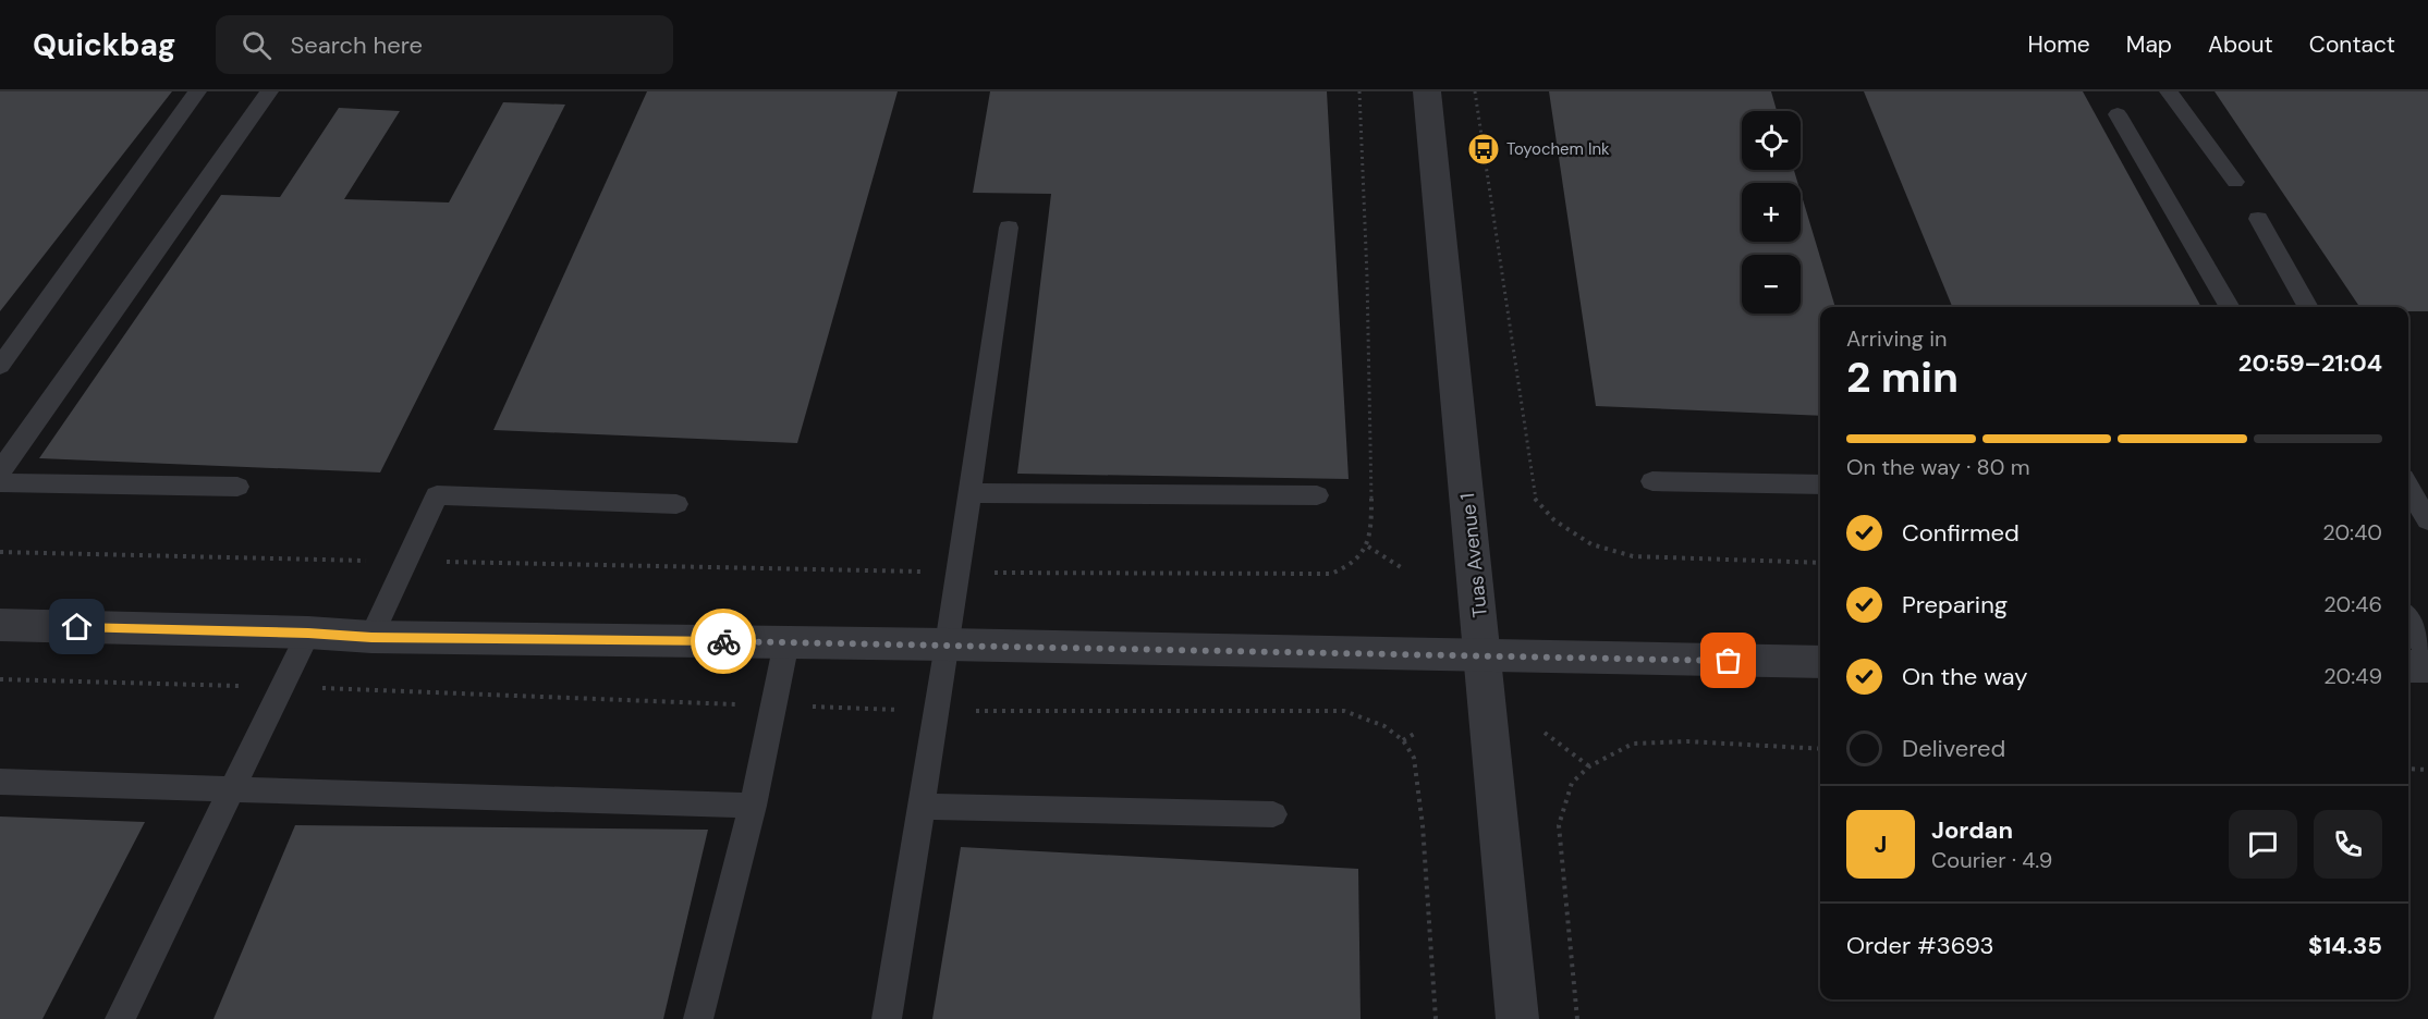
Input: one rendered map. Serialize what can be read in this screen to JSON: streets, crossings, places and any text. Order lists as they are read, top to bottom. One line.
{"streets":{"street":["Tuas Avenue 1"]},"places":{"bus stop":["Toyochem Ink"]},"page":{"header":"Quickbag","search":"Search here","nav":["Home","Map","About","Contact"],"map_buttons":["+","−"],"heading":["2 min","Arriving in","20:59–21:04"],"panel":["Jordan","Courier · 4.9","Order #3693","$14.35"],"bar":"On the way · 80 m","list":[["Confirmed","20:40"],["Preparing","20:46"],["On the way","20:49"],"Delivered"],"round":"J"}}
